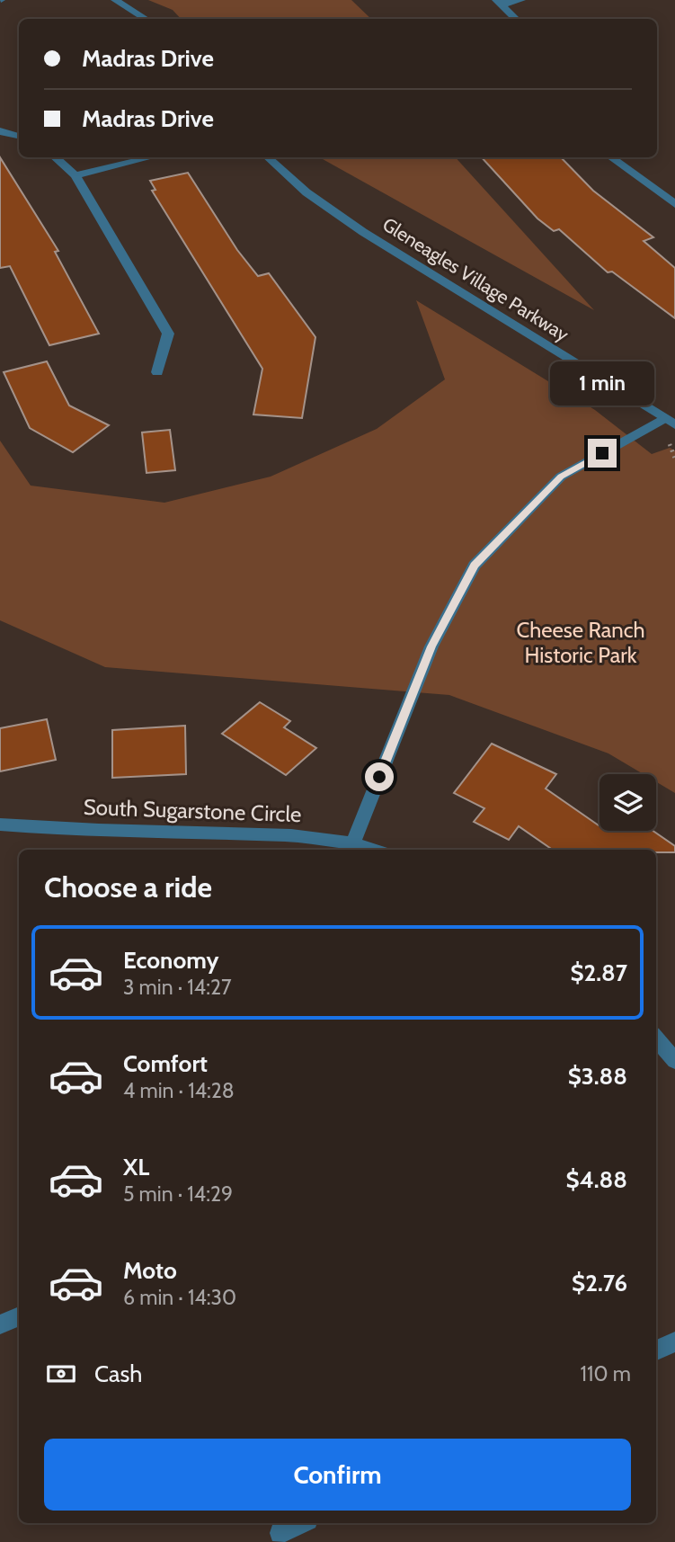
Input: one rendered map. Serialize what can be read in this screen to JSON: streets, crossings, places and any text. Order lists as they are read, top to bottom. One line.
{"streets":{"street":["Gleneagles Village Parkway","South Sugarstone Circle"]},"parks":["Cheese Ranch Historic Park"],"page":{"banner":["Madras Drive","Madras Drive"],"bubble":"1 min","heading":"Choose a ride","list":[{"name":"Economy","note":"3 min · 14:27","value":"$2.87"},{"name":"Comfort","note":"4 min · 14:28","value":"$3.88"},{"name":"XL","note":"5 min · 14:29","value":"$4.88"},{"name":"Moto","note":"6 min · 14:30","value":"$2.76"}],"pay":["Cash","110 m"],"buttons":"Confirm"}}
